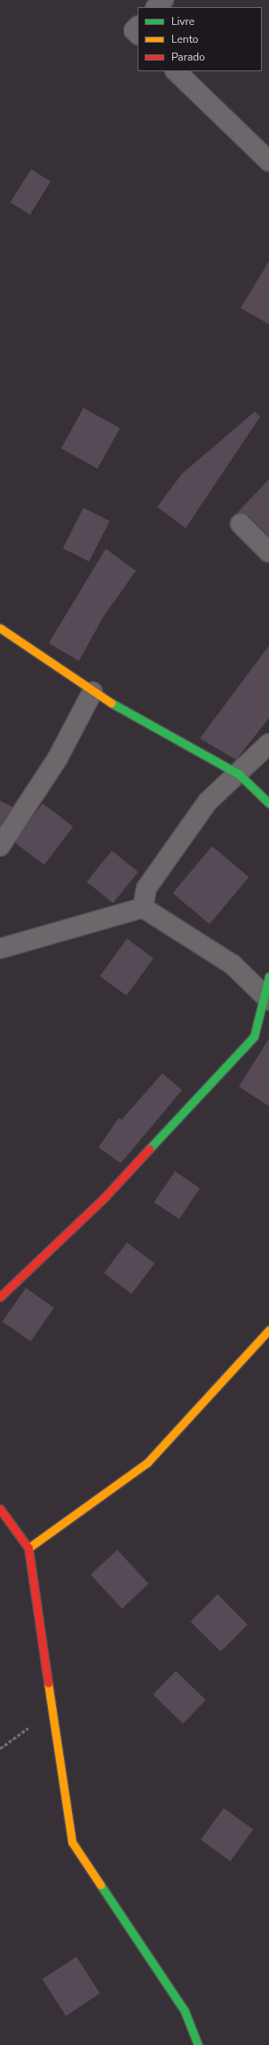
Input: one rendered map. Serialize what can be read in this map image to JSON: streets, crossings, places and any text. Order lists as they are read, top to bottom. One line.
{"legend":["Livre","Lento","Parado"]}
